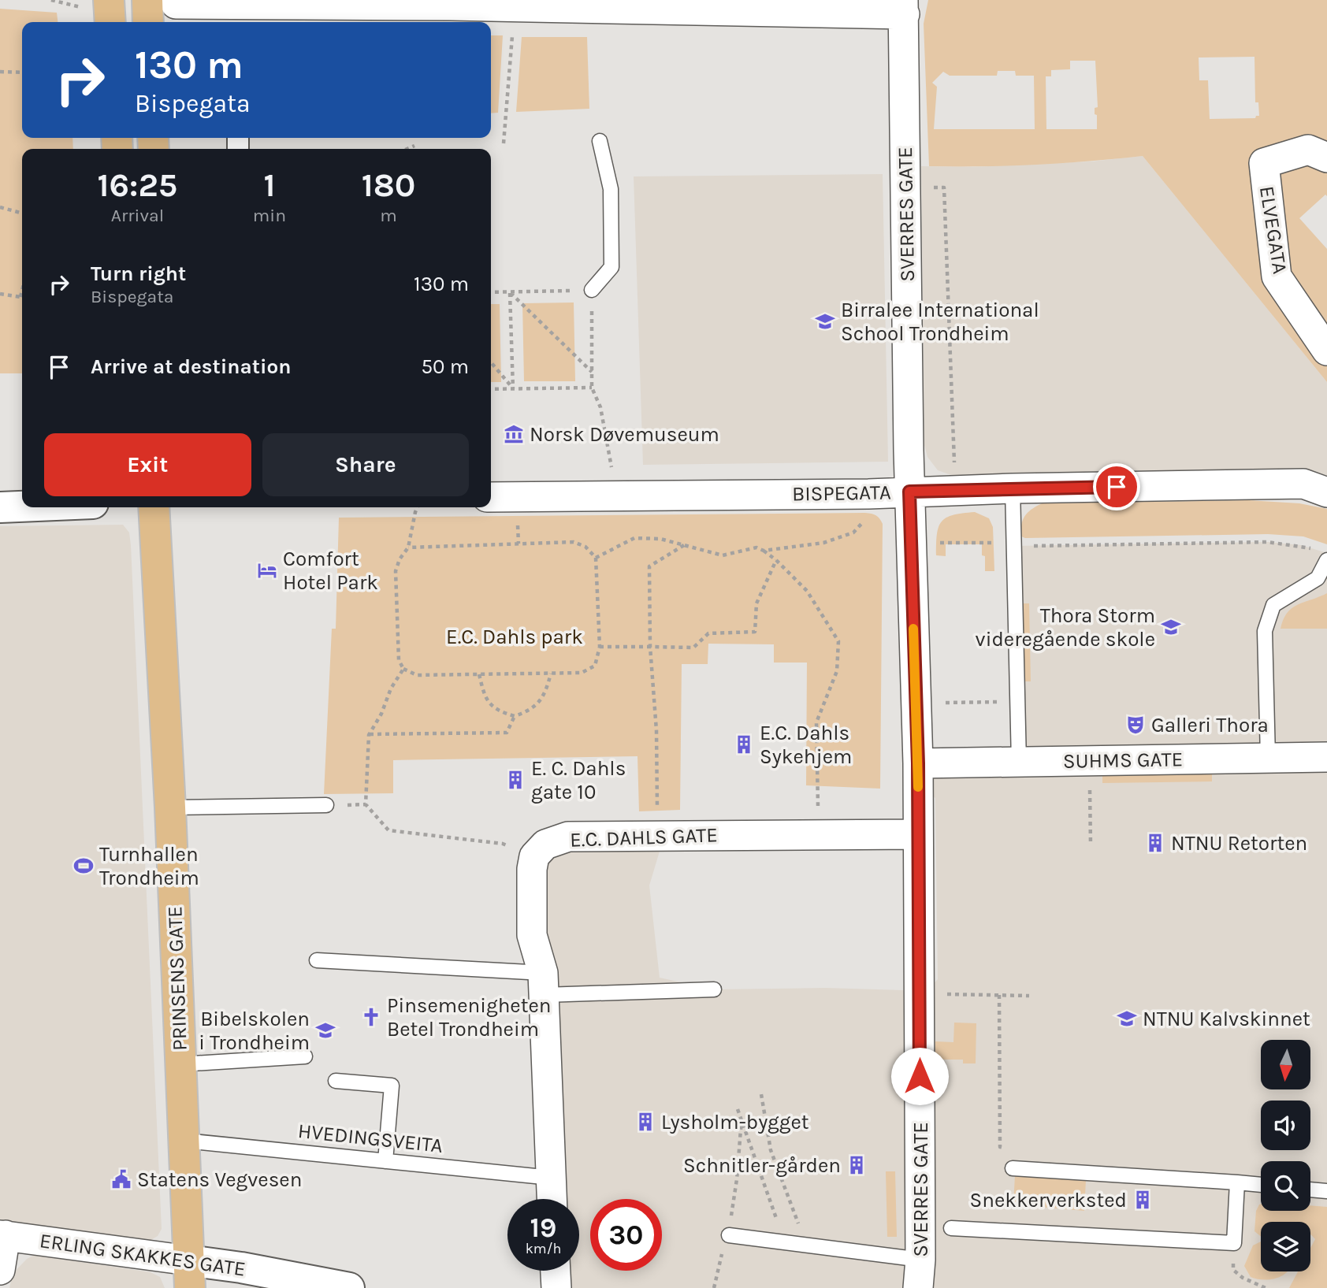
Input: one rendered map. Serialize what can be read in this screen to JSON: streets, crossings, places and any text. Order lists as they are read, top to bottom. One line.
{"streets":{"main road":["PRINSENS GATE"],"street":["SVERRES GATE","ELVEGATA","BISPEGATA","SUHMS GATE","E.C. DAHLS GATE","ERLING SKAKKES GATE"],"lane":["HVEDINGSVEITA"]},"crossings":[["SVERRES GATE","BISPEGATA"],["SVERRES GATE","SUHMS GATE"],["SVERRES GATE","E.C. DAHLS GATE"],["PRINSENS GATE","HVEDINGSVEITA"],["PRINSENS GATE","ERLING SKAKKES GATE"]],"parks":["E.C. Dahls park"],"places":{"school or university":["Birralee International School Trondheim","Thora Storm videregående skole","NTNU Kalvskinnet","Bibelskolen i Trondheim"],"museum":["Norsk Døvemuseum"],"hotel":["Comfort Hotel Park"],"theatre":["Galleri Thora"],"building":["E.C. Dahls Sykehjem","E. C. Dahls gate 10","NTNU Retorten","Lysholm-bygget","Schnitler-gården","Snekkerverksted"],"sports":["Turnhallen Trondheim"],"church":["Pinsemenigheten Betel Trondheim"],"public building":["Statens Vegvesen"]},"north":"bottom","page":{"turn":["130 m","Bispegata"],"eta":["16:25","Arrival","1","min","180","m"],"list":[{"name":"Turn right","note":"Bispegata","value":"130 m"},{"name":"Arrive at destination","value":"50 m"}],"buttons":["Exit","Share"],"speed":"19 km/h","limit":"30"}}
